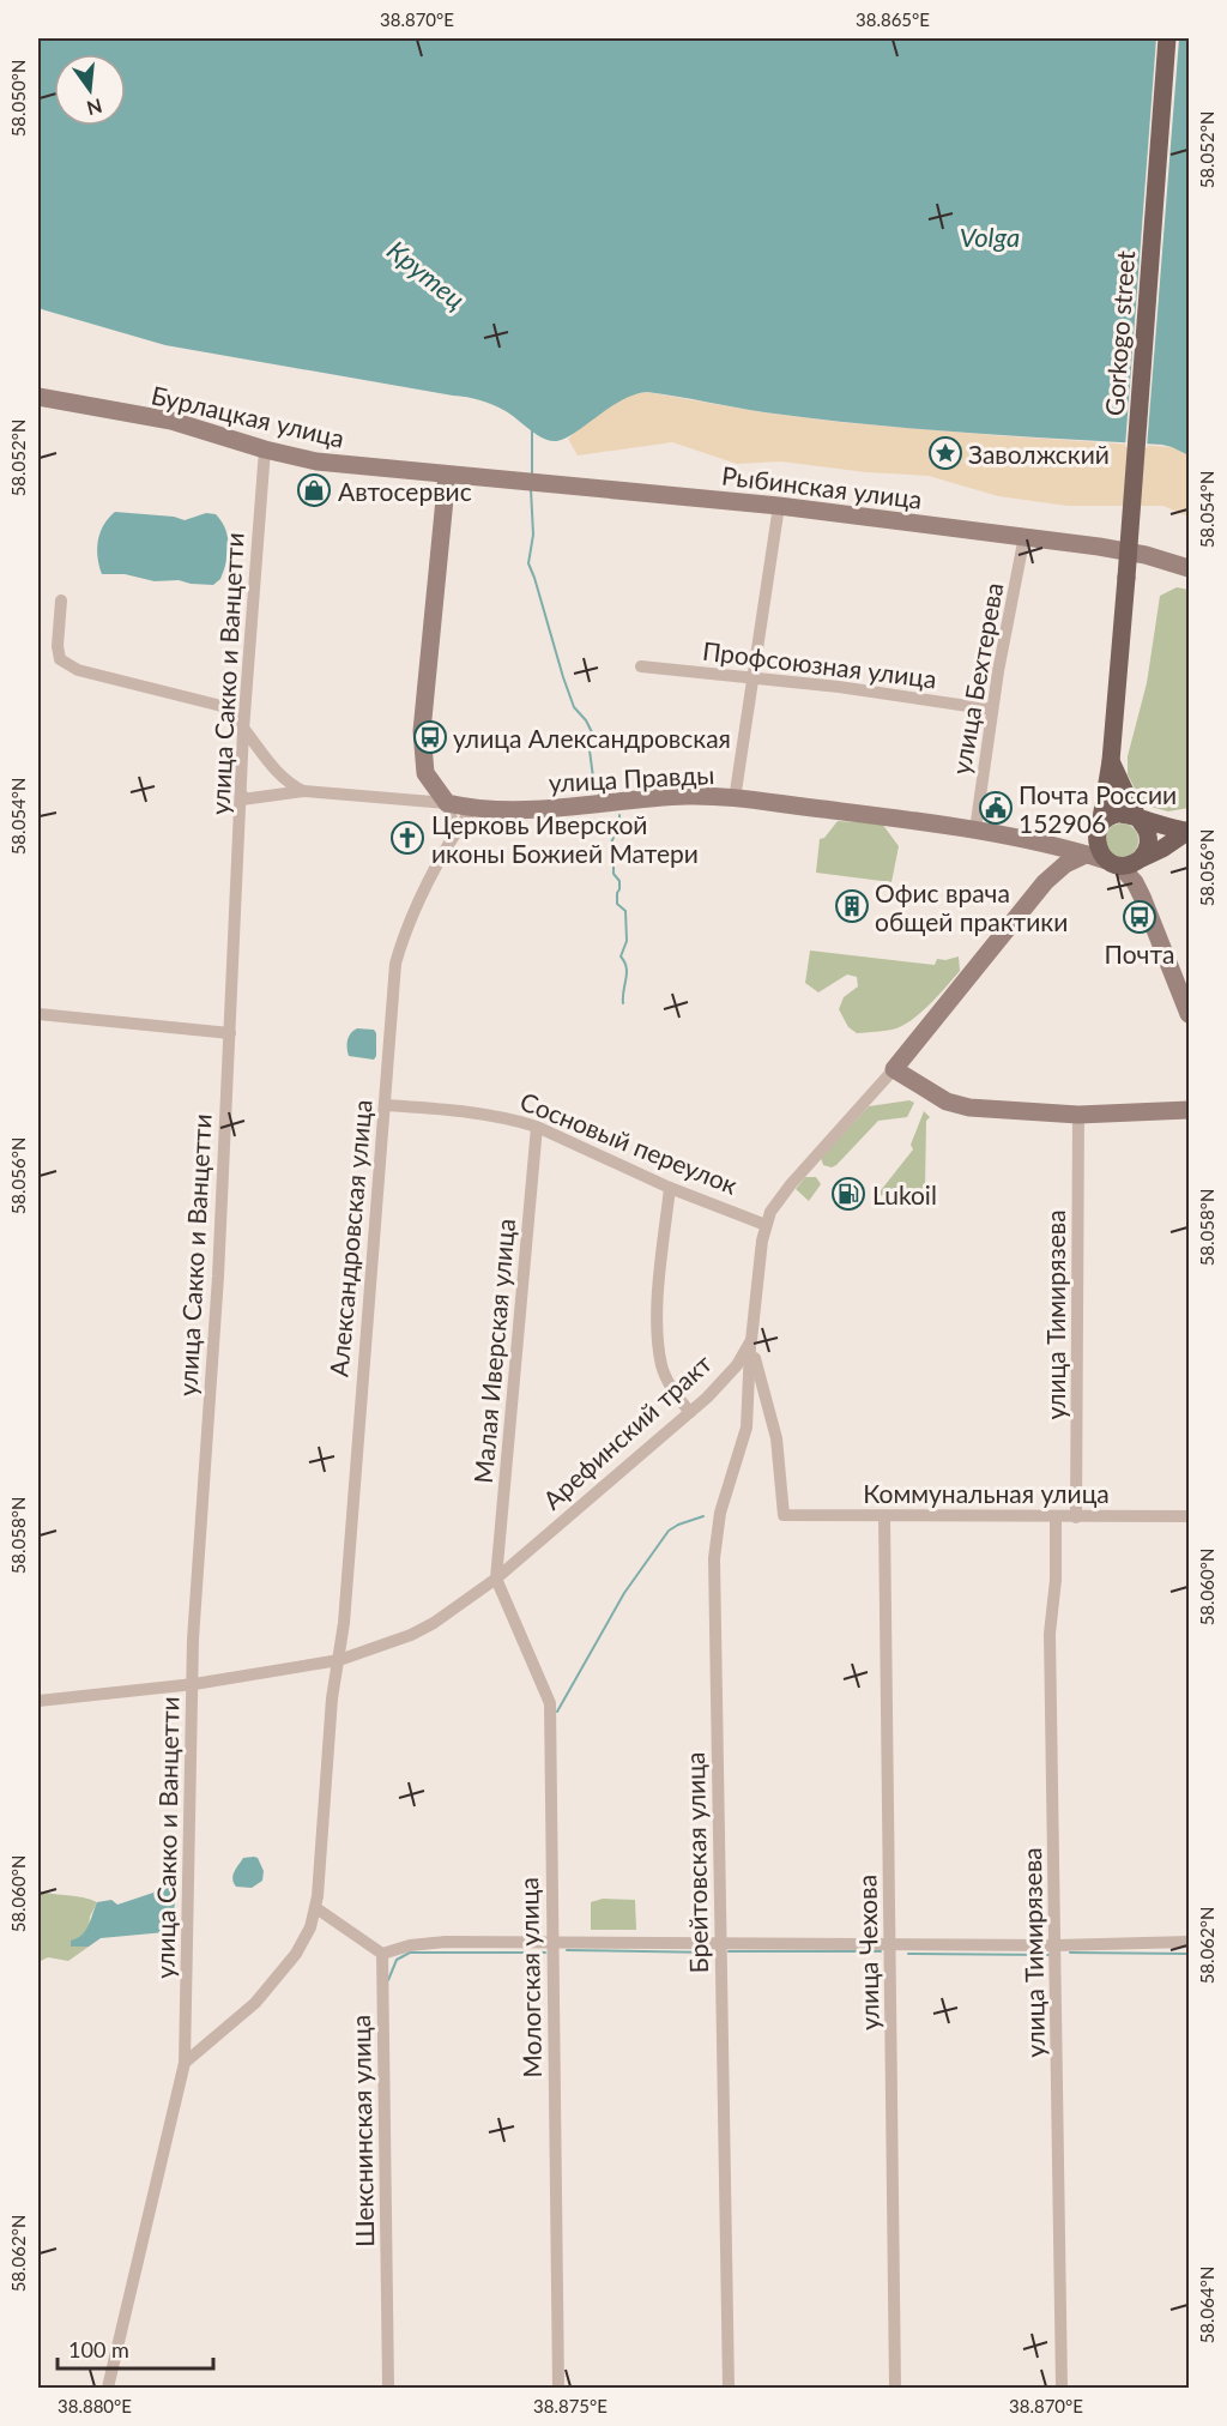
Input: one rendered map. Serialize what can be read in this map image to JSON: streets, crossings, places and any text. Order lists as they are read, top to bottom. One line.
{"streets":{"main road":["Gorkogo street"],"street":["Бурлацкая улица","Рыбинская улица","Профсоюзная улица","улица Сакко и Ванцетти","улица Бехтерева","улица Правды","Сосновый переулок","Александровская улица","улица Тимирязева","Малая Иверская улица","Арефинский тракт","Коммунальная улица","Брейтовская улица","улица Чехова","Мологская улица","Шекснинская улица"]},"crossings":[["Gorkogo street","улица Правды"],["Бурлацкая улица","Рыбинская улица"],["Бурлацкая улица","улица Сакко и Ванцетти"],["Рыбинская улица","улица Бехтерева"],["Профсоюзная улица","улица Бехтерева"],["улица Сакко и Ванцетти","улица Правды"],["улица Сакко и Ванцетти","Арефинский тракт"],["улица Бехтерева","улица Правды"],["улица Правды","Александровская улица"],["улица Правды","Арефинский тракт"],["Сосновый переулок","Александровская улица"],["Сосновый переулок","Малая Иверская улица"],["Сосновый переулок","Арефинский тракт"],["Александровская улица","Арефинский тракт"],["улица Тимирязева","Коммунальная улица"],["Малая Иверская улица","Арефинский тракт"],["Малая Иверская улица","Мологская улица"],["Арефинский тракт","Коммунальная улица"],["Арефинский тракт","Брейтовская улица"],["Арефинский тракт","Мологская улица"],["Коммунальная улица","Брейтовская улица"],["Коммунальная улица","улица Чехова"]],"water":["Volga","Крутец"],"places":{"place":["Заволжский"],"shop":["Автосервис"],"bus stop":["улица Александровская","Почта"],"public building":["Почта России 152906"],"church":["Церковь Иверской иконы Божией Матери"],"building":["Офис врача общей практики"],"fuel station":["Lukoil"]},"scale_bar":"100 m","north":"bottom","coordinates":["38.870°E","38.865°E","58.050°N","58.052°N","58.054°N","58.056°N","58.058°N","58.060°N","58.062°N","58.064°N","38.880°E","38.875°E"]}
